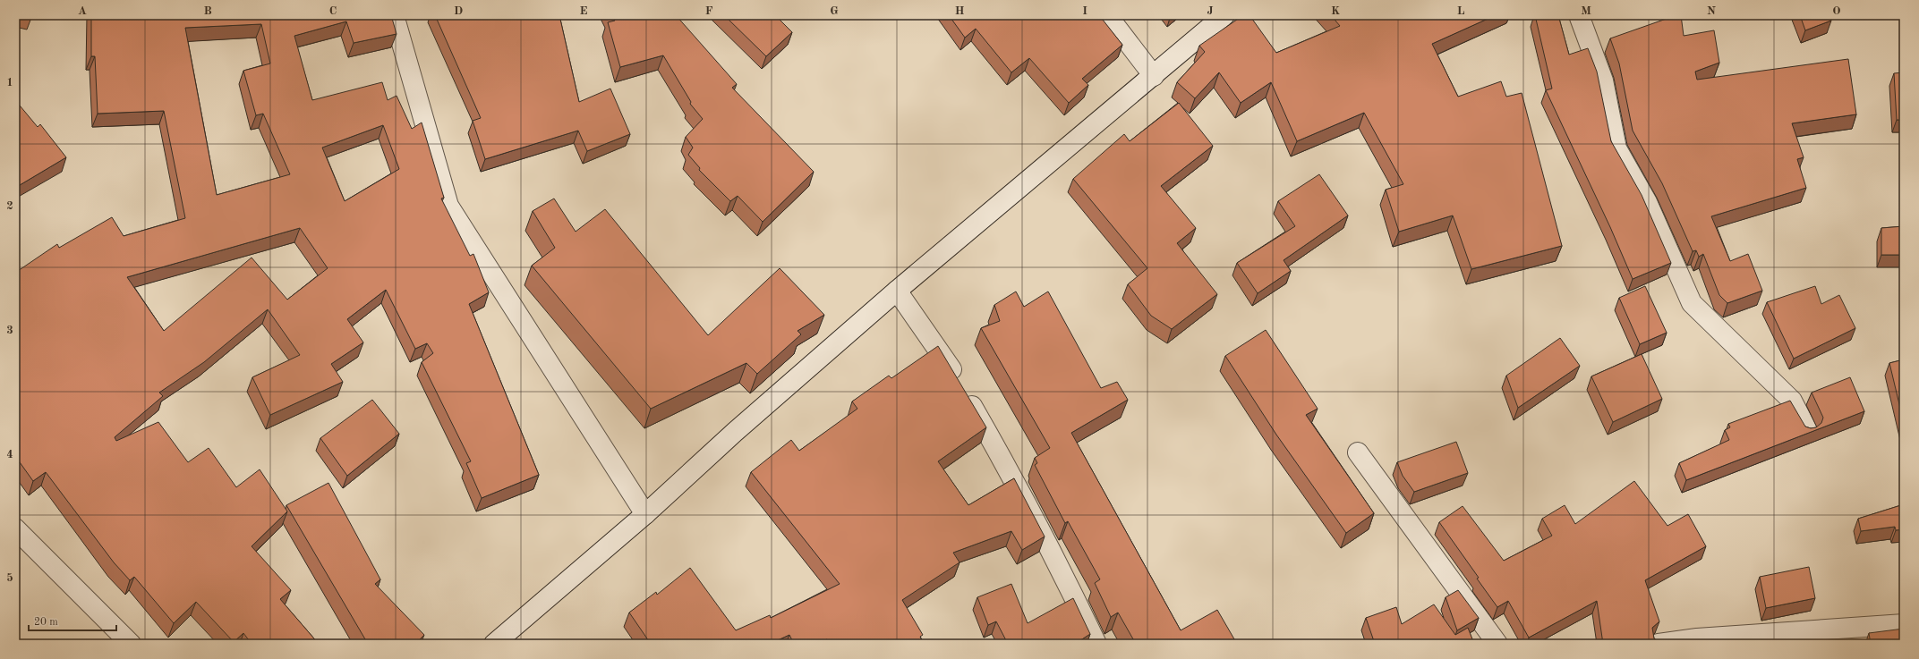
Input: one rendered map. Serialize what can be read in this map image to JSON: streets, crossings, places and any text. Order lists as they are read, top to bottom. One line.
{"scale_bar":"20 m","grid":{"columns":["A","B","C","D","E","F","G","H","I","J","K","L","M","N","O"],"rows":["1","2","3","4","5"]}}
